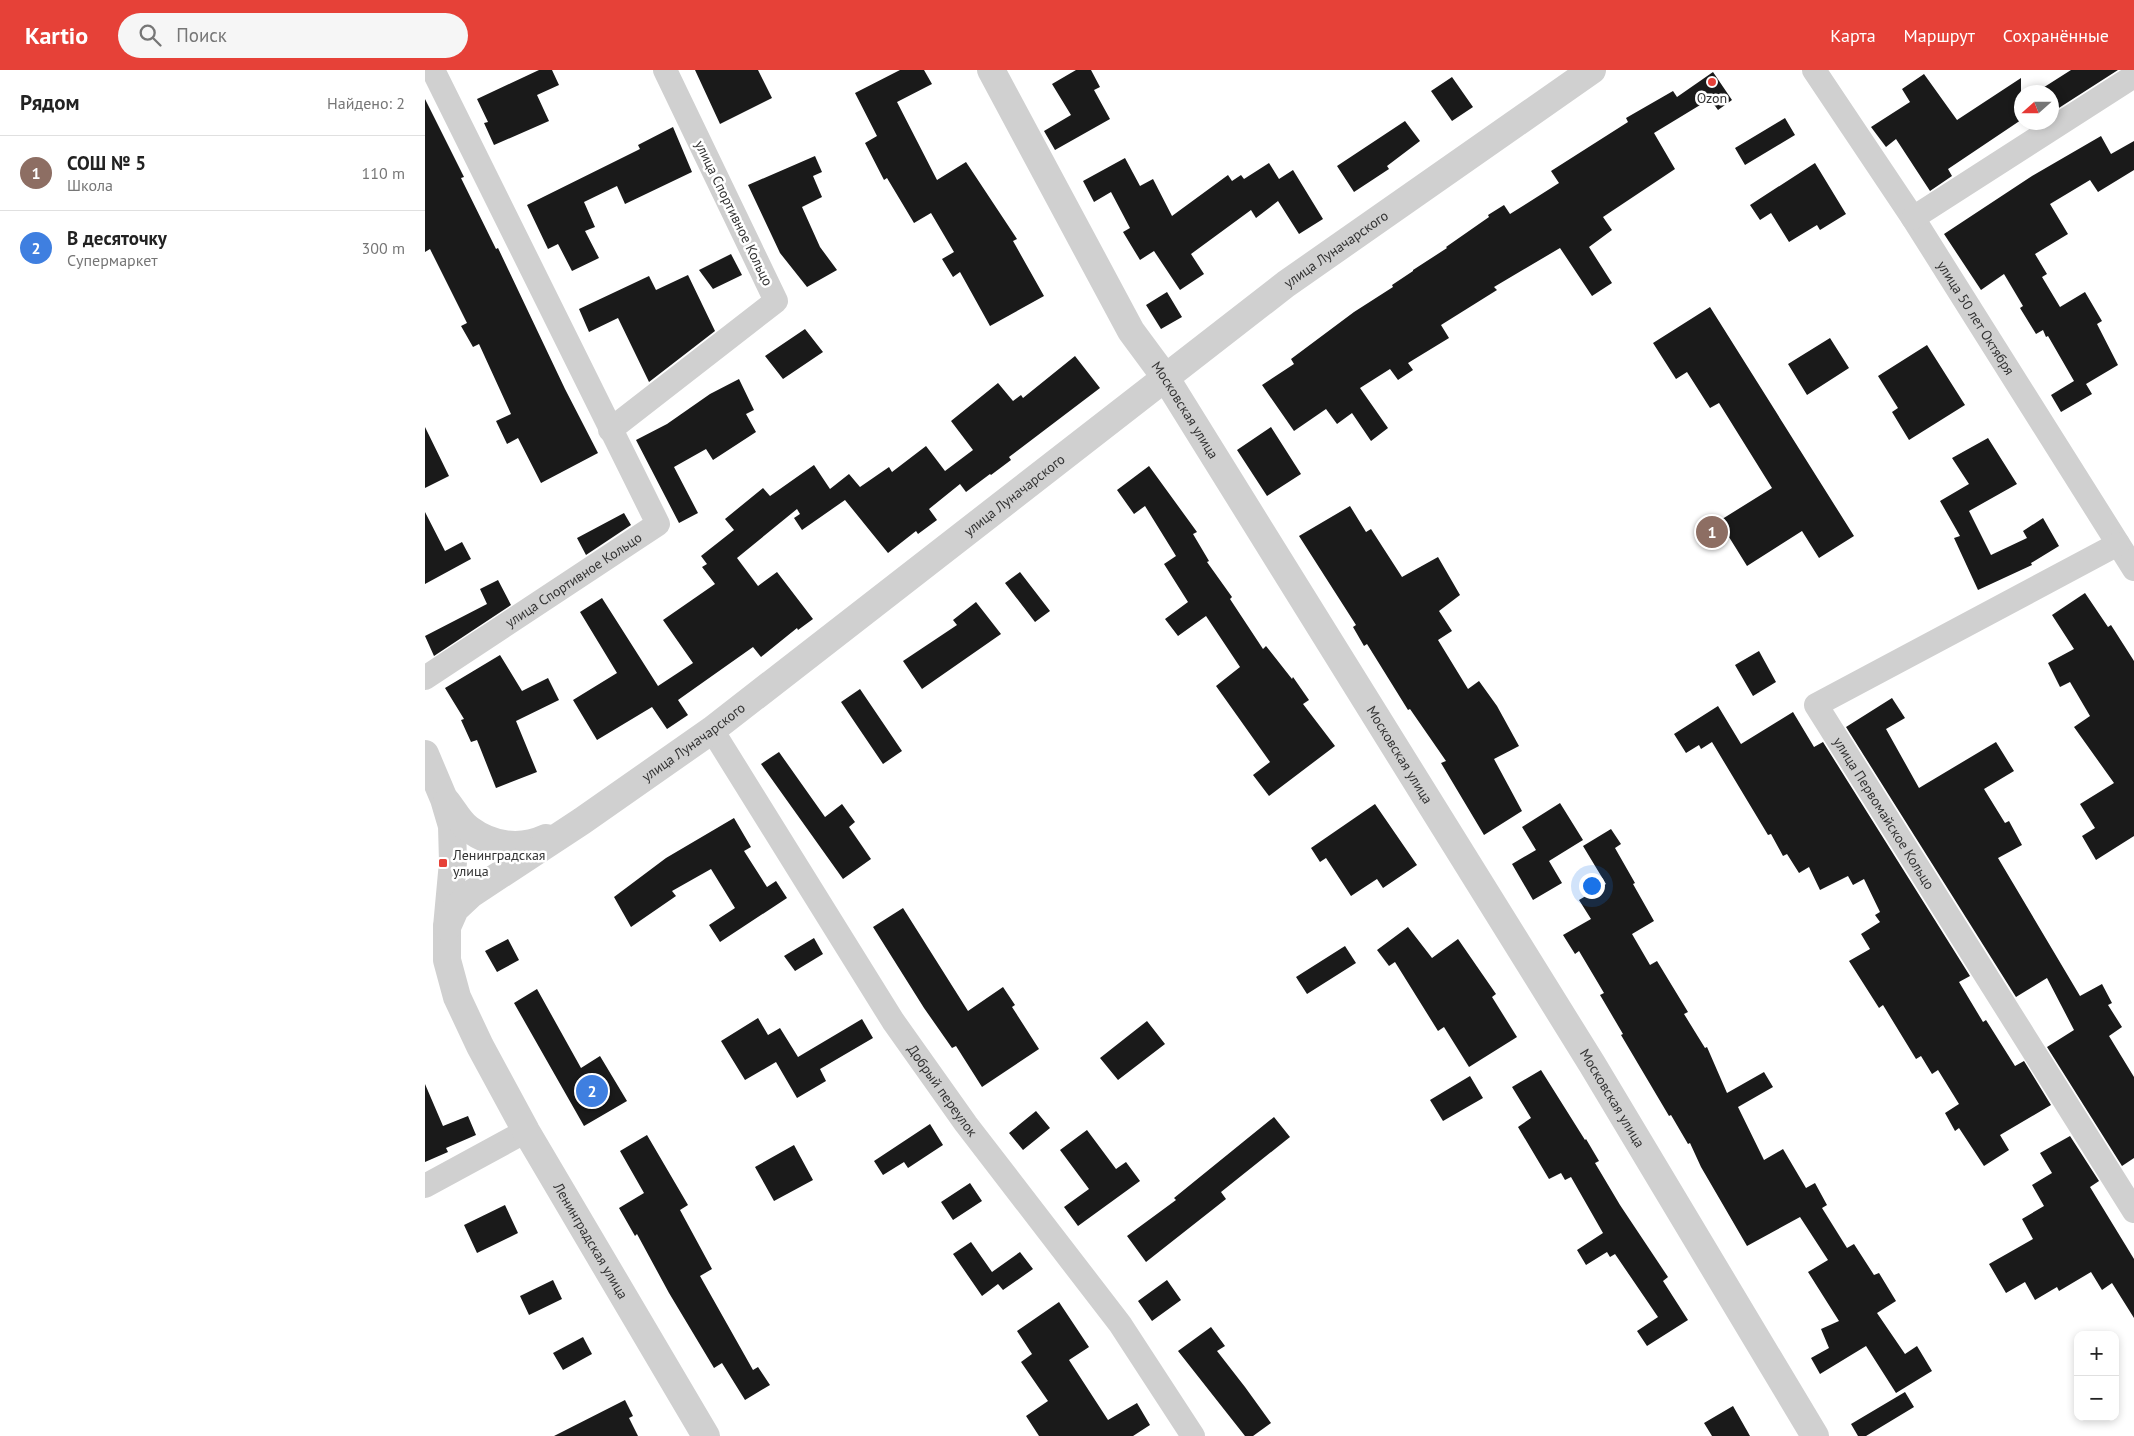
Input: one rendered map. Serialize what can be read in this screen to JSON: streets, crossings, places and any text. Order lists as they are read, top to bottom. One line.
{"streets":{"street":["улица Спортивное Кольцо","улица Луначарского","улица 50 лет Октября","Московская улица","улица Первомайское Кольцо","Добрый переулок","Ленинградская улица"]},"crossings":[["улица Луначарского","Московская улица"],["улица Луначарского","Добрый переулок"],["улица Луначарского","Ленинградская улица"],["улица 50 лет Октября","улица Первомайское Кольцо"]],"places":{"other":["Ozon"],"transit":["Ленинградская улица"]},"north":"left","page":{"header":"Kartio","search":"Поиск","nav":["Карта","Маршрут","Сохранённые"],"heading":["Рядом","Найдено: 2"],"list":[{"mark":"1","name":"СОШ № 5","note":"Школа","value":"110 m"},{"mark":"2","name":"В десяточку","note":"Супермаркет","value":"300 m"}],"pins":["1","2"],"map_buttons":["+","−"]}}
